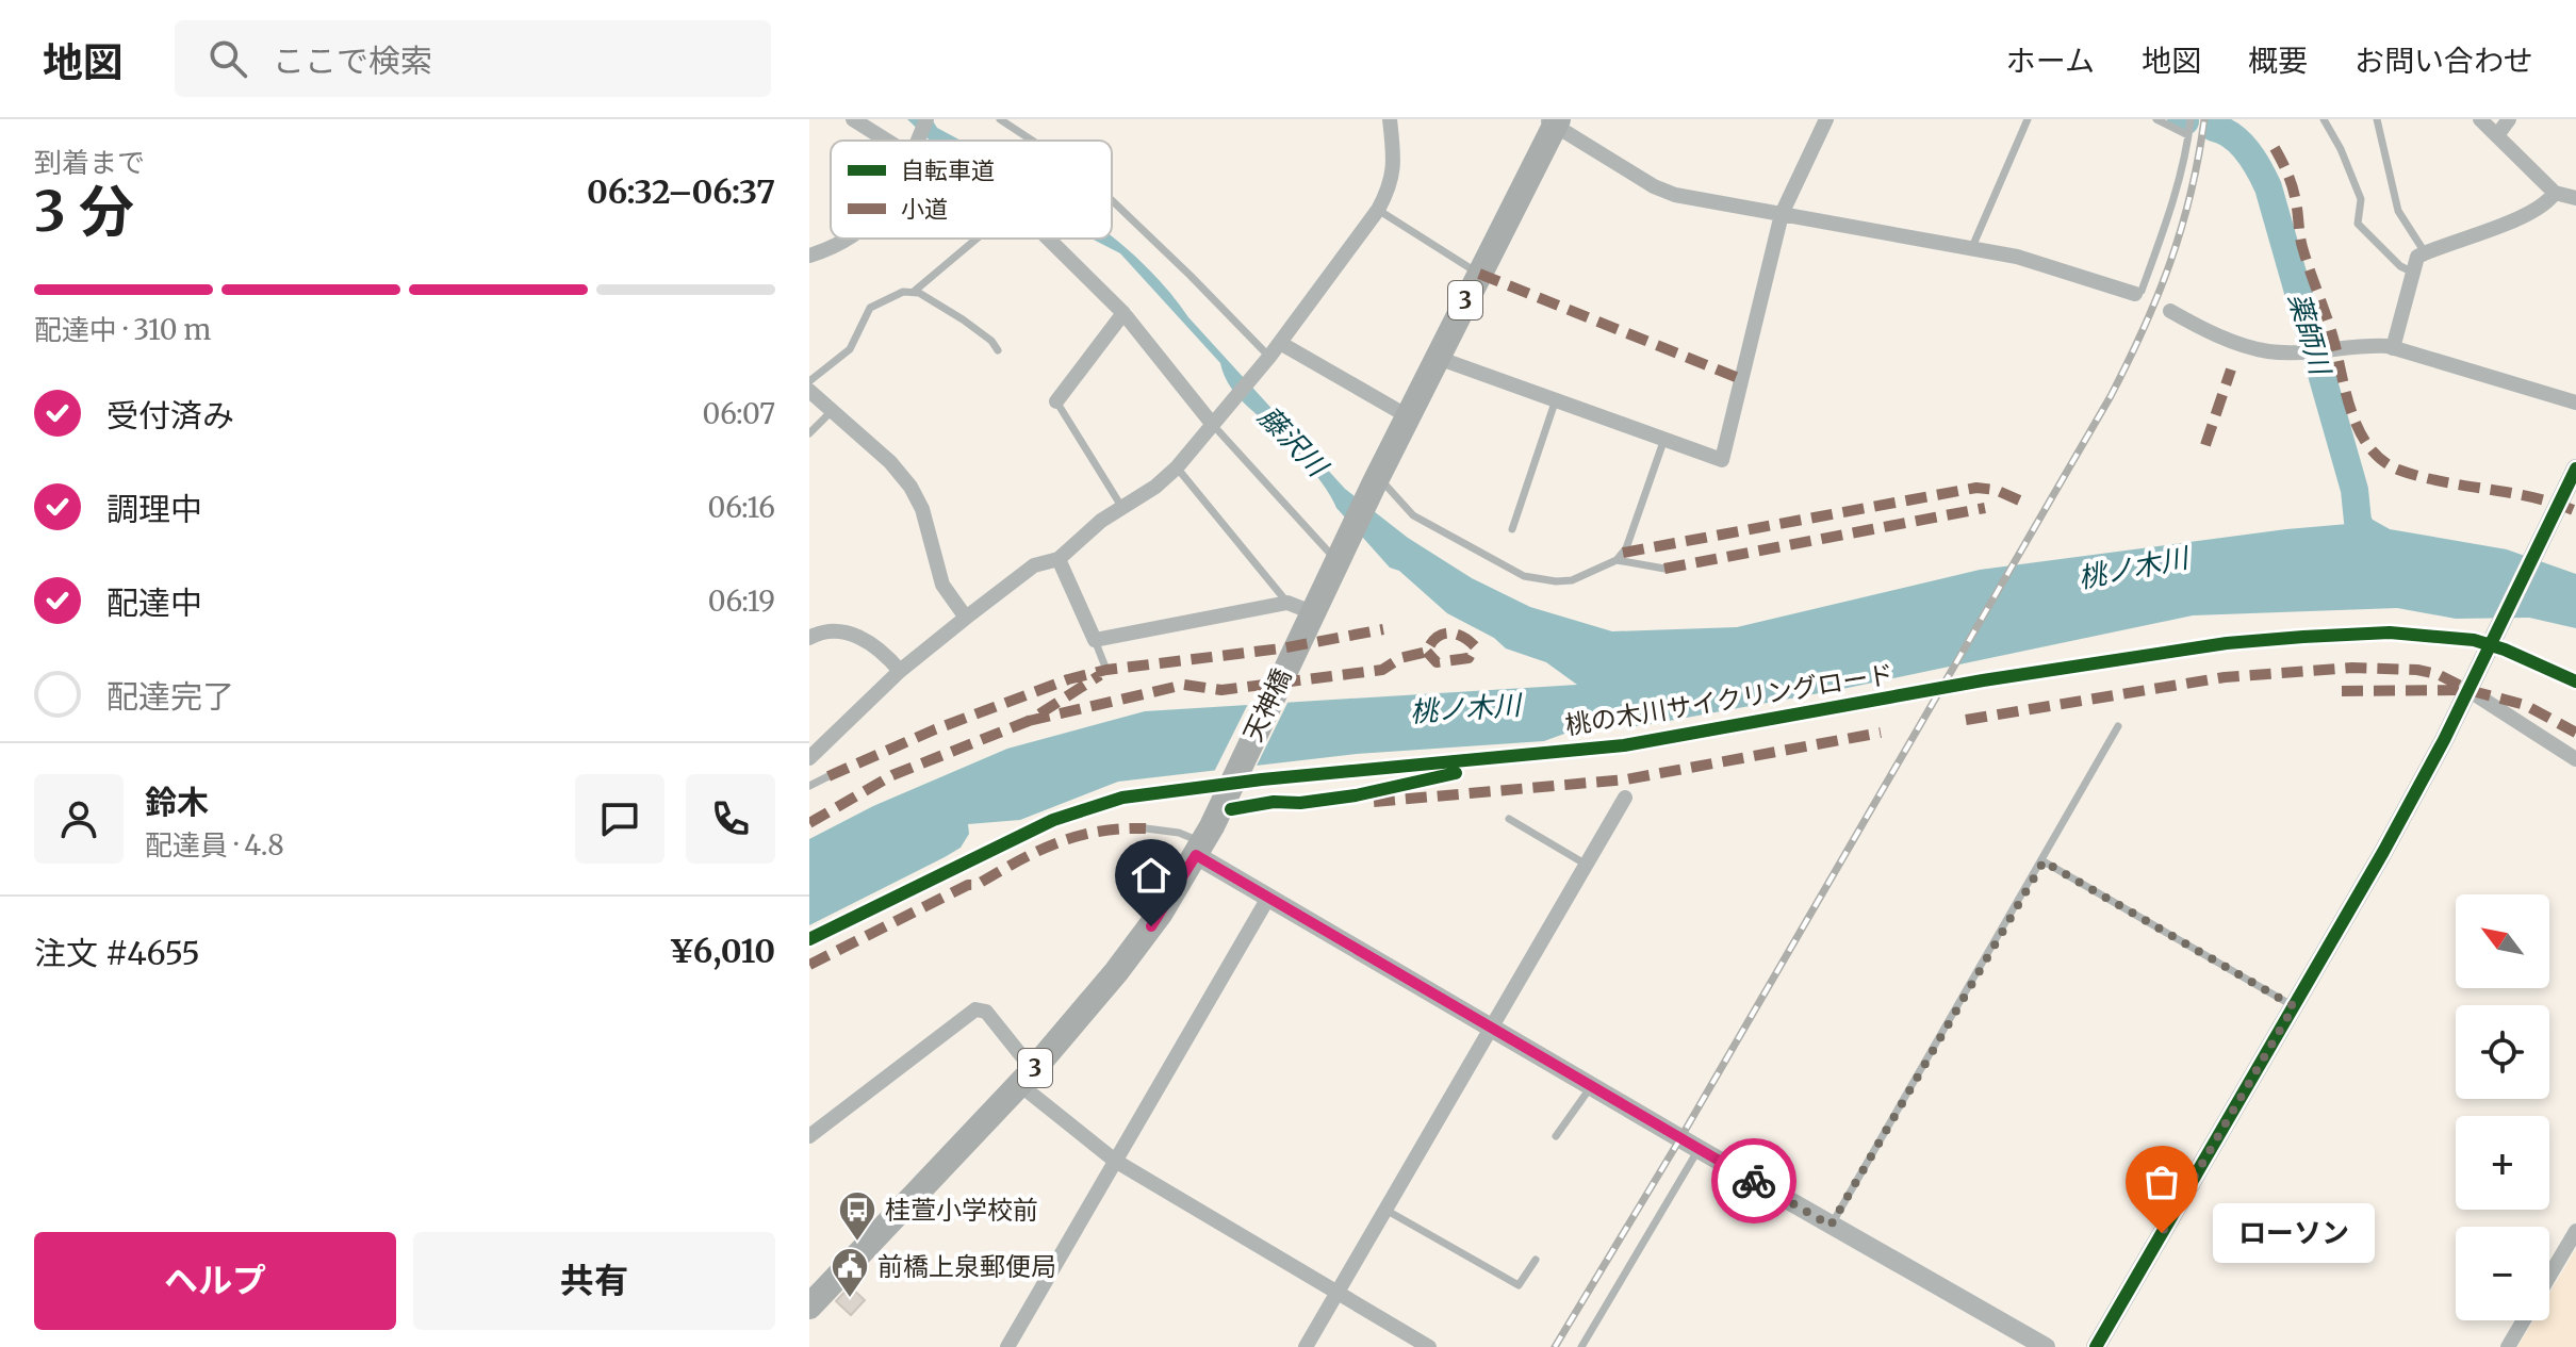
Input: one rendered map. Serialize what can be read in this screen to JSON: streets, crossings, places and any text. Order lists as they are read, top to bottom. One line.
{"streets":{"main road":["3","天神橋"],"cycle path":["桃の木川サイクリングロード"]},"crossings":[["3","天神橋"]],"water":["薬師川","藤沢川","桃ノ木川"],"places":{"other":["ローソン"],"bus stop":["桂萱小学校前"],"public building":["前橋上泉郵便局"]},"legend":["自転車道","小道"],"north":"top left","page":{"header":"地図","search":"ここで検索","nav":["ホーム","地図","概要","お問い合わせ"],"heading":["3 分","到着まで","06:32–06:37"],"panel":["鈴木","配達員 · 4.8","注文 #4655","¥6,010"],"bar":"配達中 · 310 m","list":[["受付済み","06:07"],["調理中","06:16"],["配達中","06:19"],"配達完了"],"map_buttons":["+","−"],"bubble":"ローソン","buttons":["ヘルプ","共有"]}}
